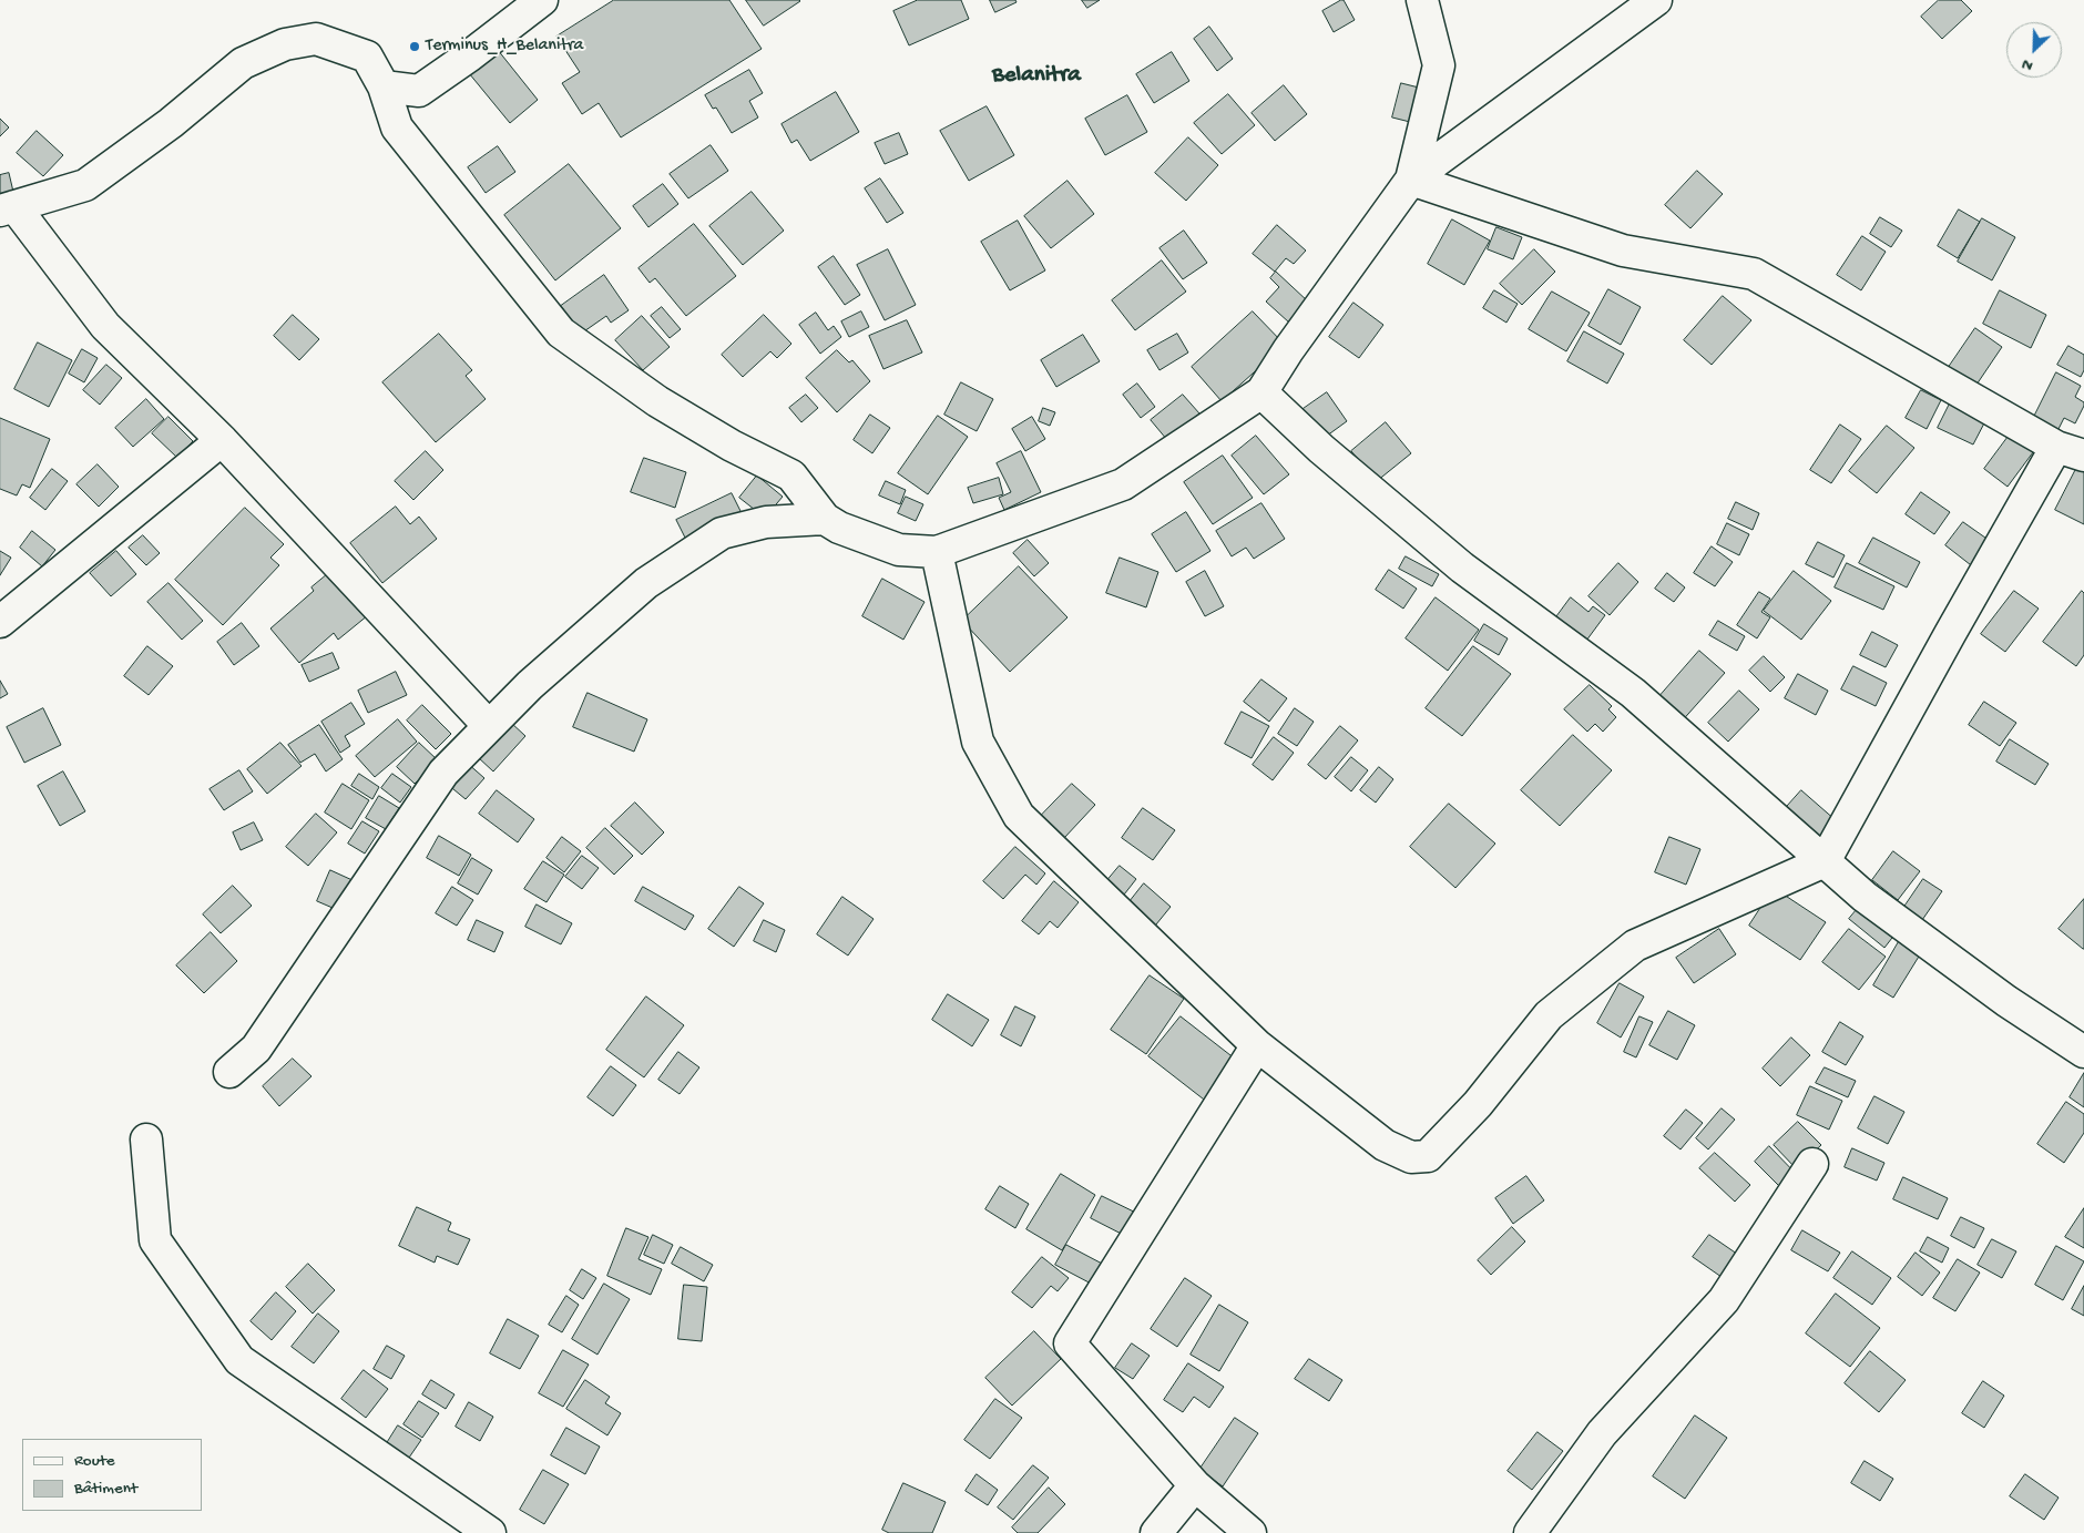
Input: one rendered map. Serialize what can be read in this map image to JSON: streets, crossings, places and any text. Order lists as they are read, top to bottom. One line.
{"districts":["Belanitra"],"places":["Terminus_H_Belanitra"],"legend":["Route","Bâtiment"],"north":"bottom left"}
